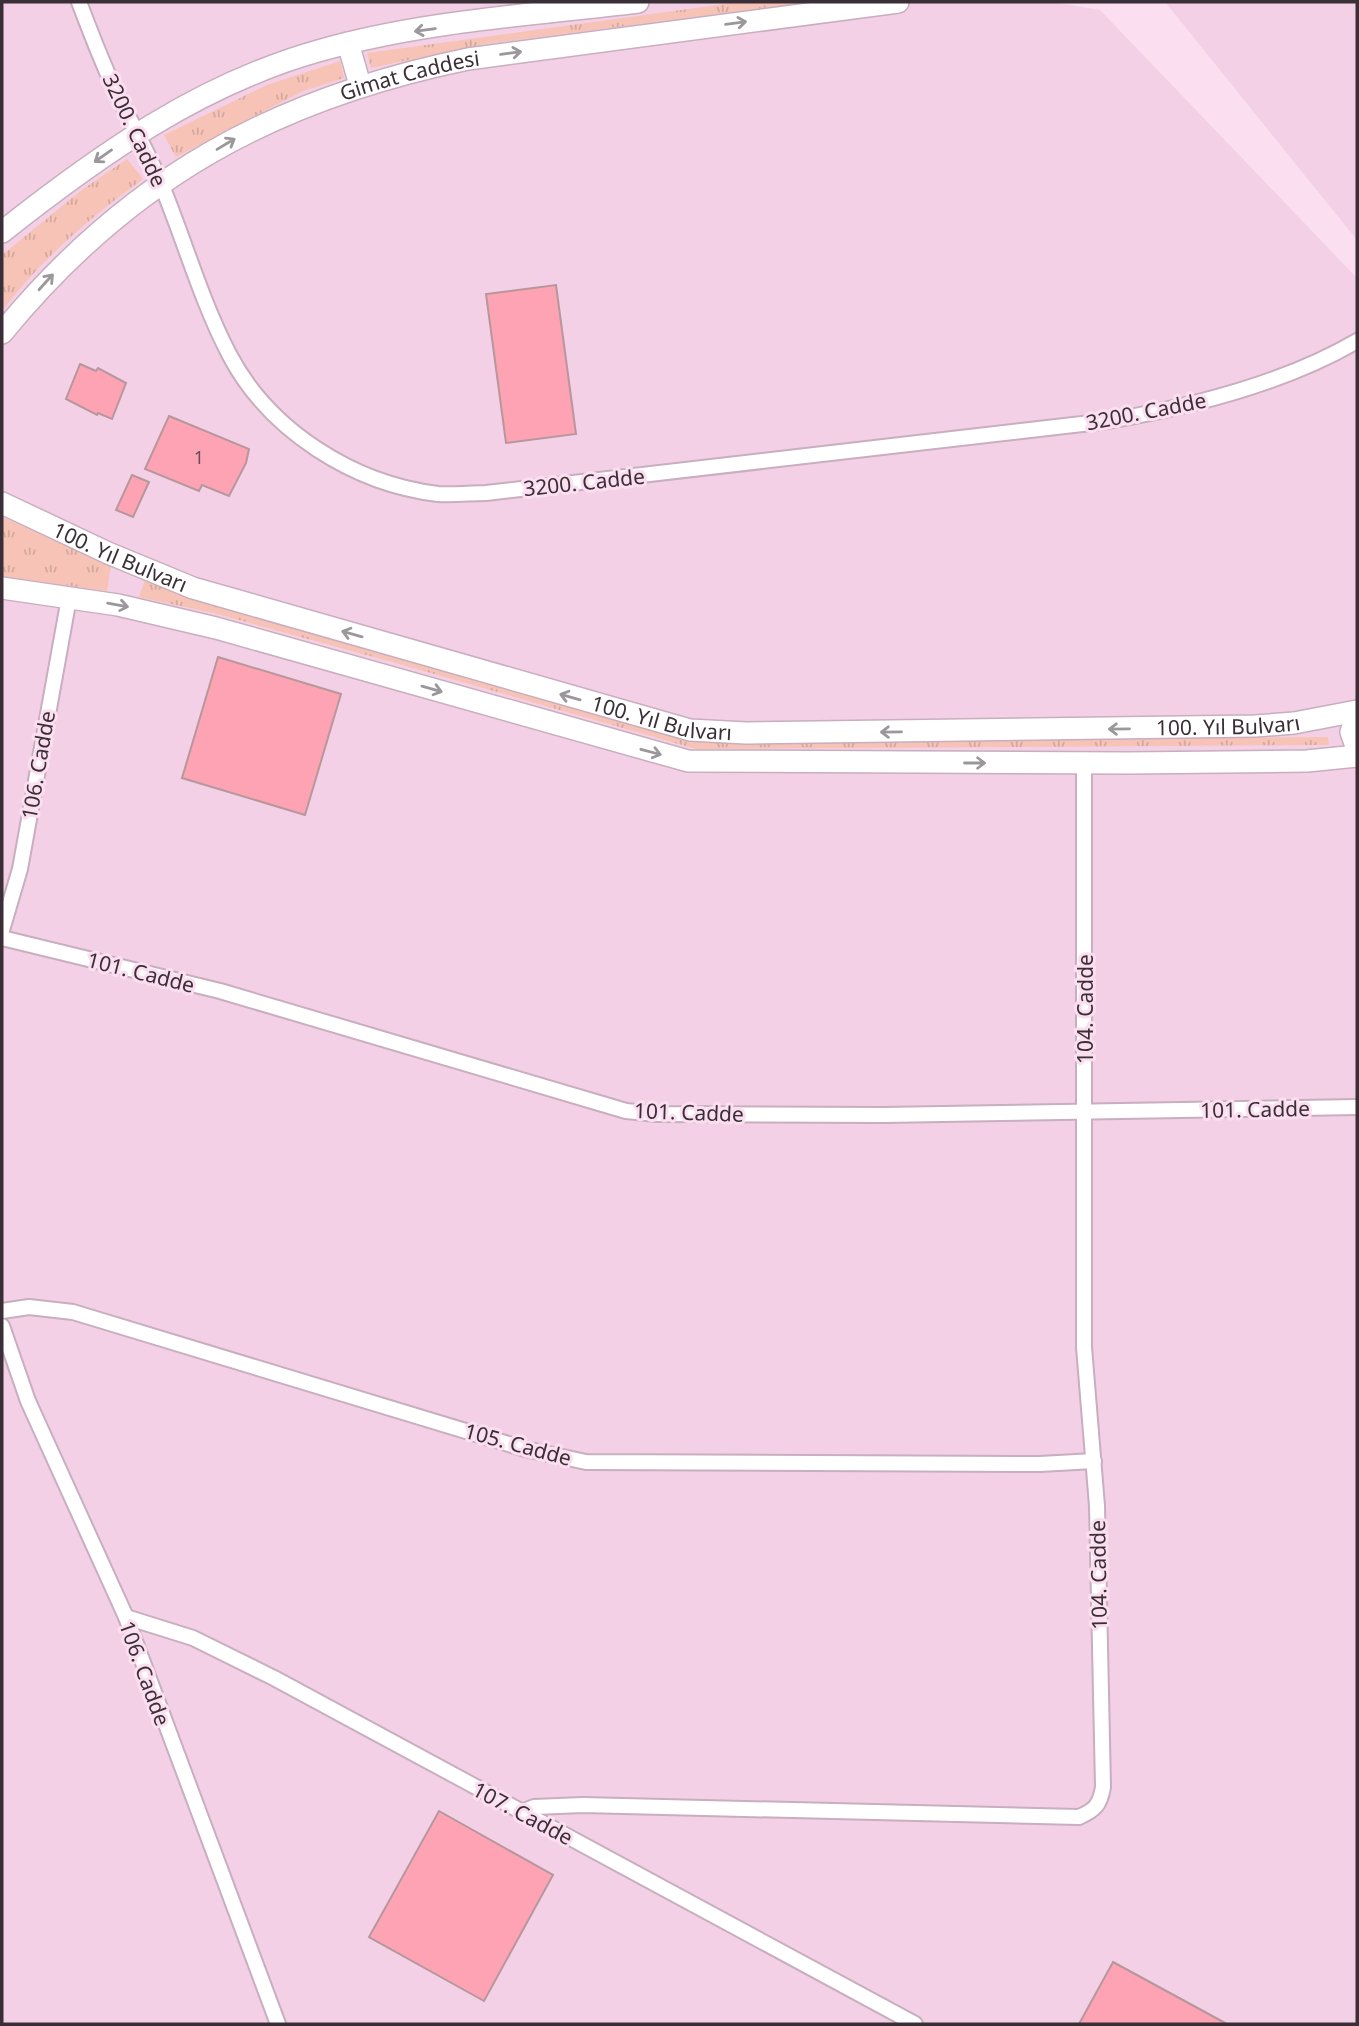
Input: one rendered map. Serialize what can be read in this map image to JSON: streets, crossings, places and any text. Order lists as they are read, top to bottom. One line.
{"streets":{"main road":["Gimat Caddesi","100. Yıl Bulvarı"],"street":["3200. Cadde","106. Cadde","101. Cadde","104. Cadde","105. Cadde","107. Cadde"]},"crossings":[["Gimat Caddesi","3200. Cadde"],["100. Yıl Bulvarı","106. Cadde"],["100. Yıl Bulvarı","104. Cadde"],["106. Cadde","107. Cadde"],["101. Cadde","104. Cadde"],["104. Cadde","105. Cadde"],["104. Cadde","107. Cadde"]],"house_numbers":["1"]}
